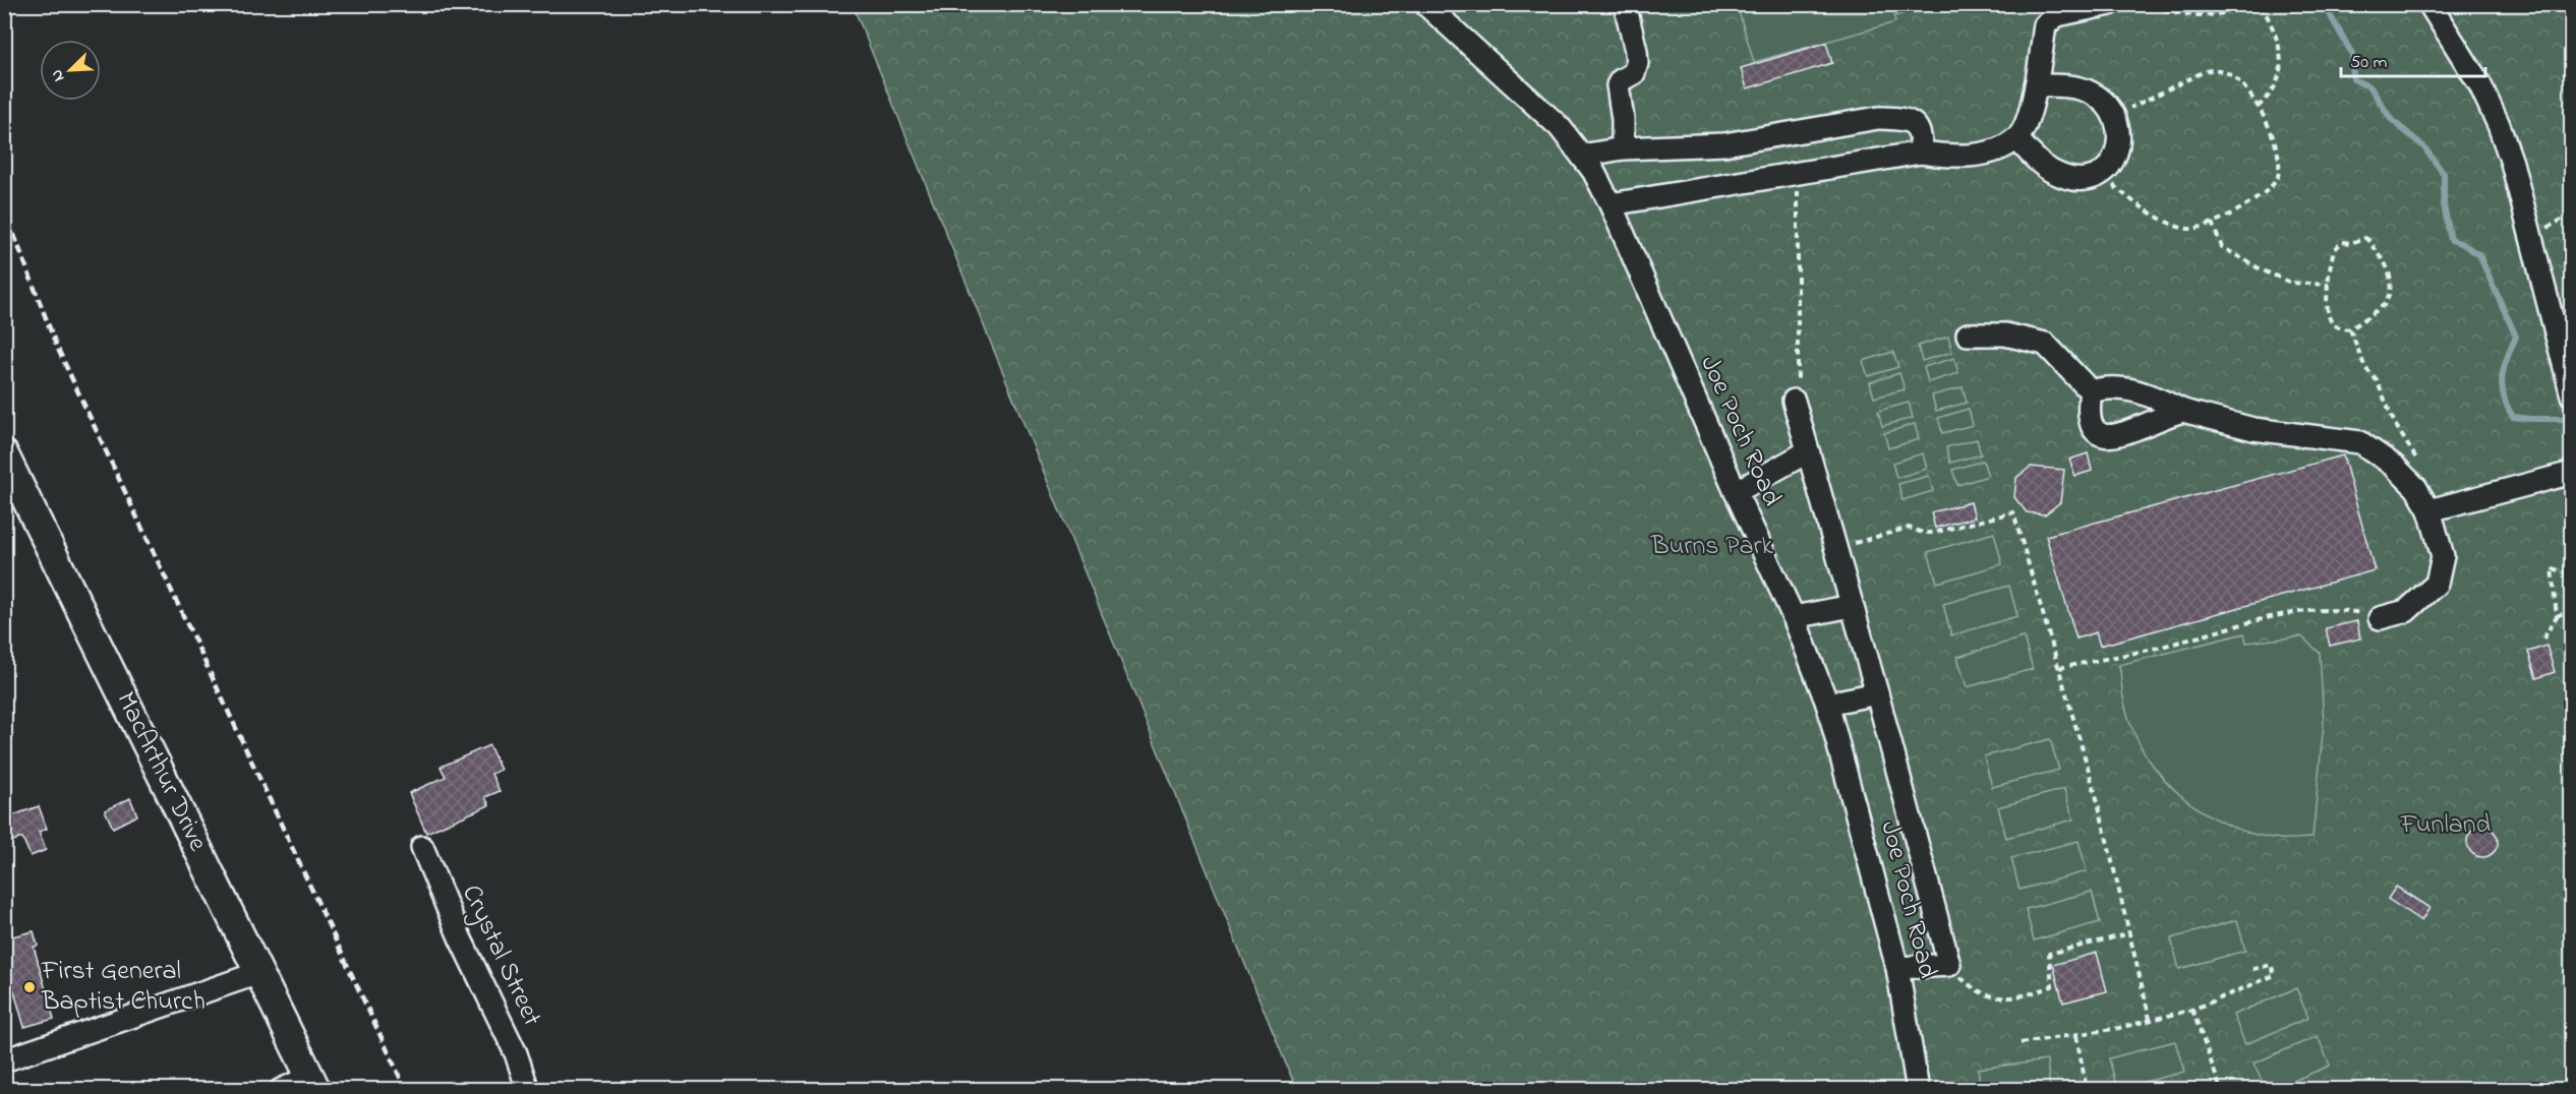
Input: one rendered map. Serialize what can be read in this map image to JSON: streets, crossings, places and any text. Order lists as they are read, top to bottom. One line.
{"streets":{"main road":["MacArthur Drive"],"street":["Joe Poch Road","Crystal Street"]},"parks":["Burns Park","Funland"],"places":["First General Baptist Church"],"scale_bar":"50 m","north":"bottom left"}
